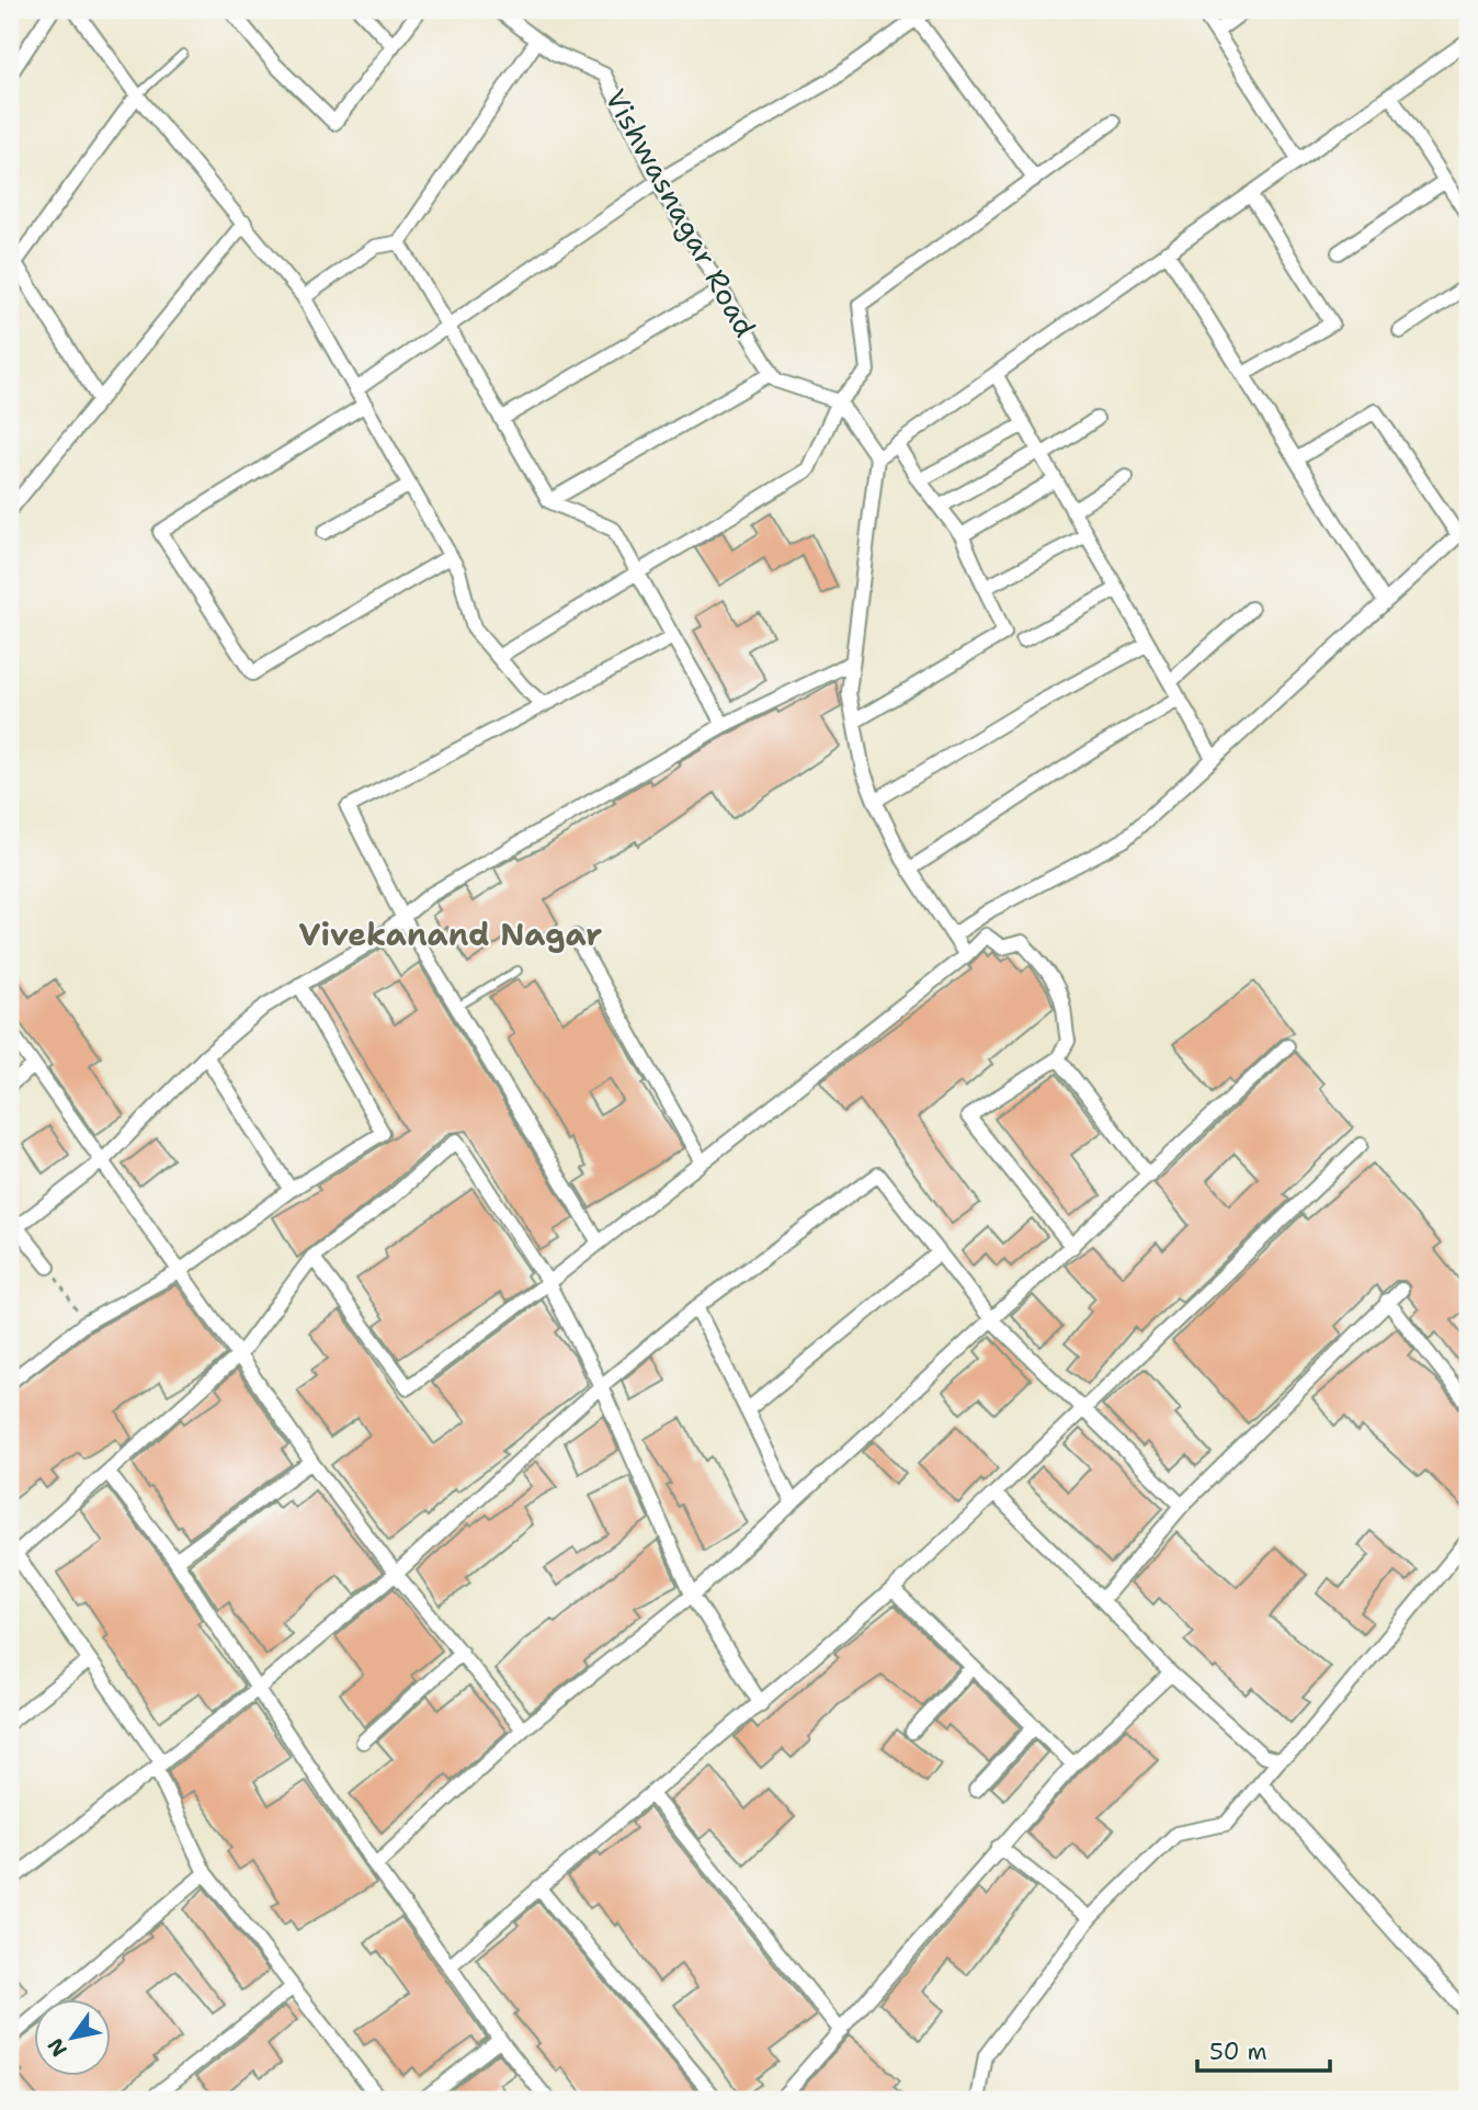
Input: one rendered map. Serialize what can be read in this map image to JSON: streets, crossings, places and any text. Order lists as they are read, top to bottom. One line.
{"streets":{"street":["Vishwasnagar Road"]},"districts":["Vivekanand Nagar"],"scale_bar":"50 m","north":"bottom left"}
